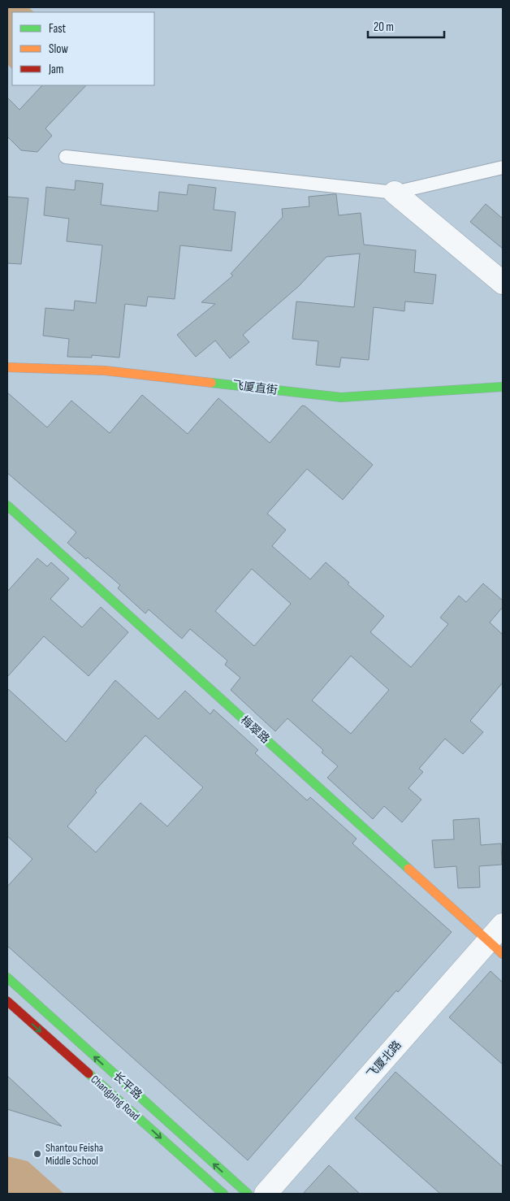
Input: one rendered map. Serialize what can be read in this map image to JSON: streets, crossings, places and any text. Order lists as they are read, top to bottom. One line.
{"streets":{"street":["飞厦直街","梅翠路","飞厦北路","长平路","Changping Road"]},"crossings":[["梅翠路","飞厦北路"]],"one_way":["长平路","Changping Road"],"places":["Shantou Feisha Middle School"],"legend":["Fast","Slow","Jam"],"scale_bar":"20 m"}
